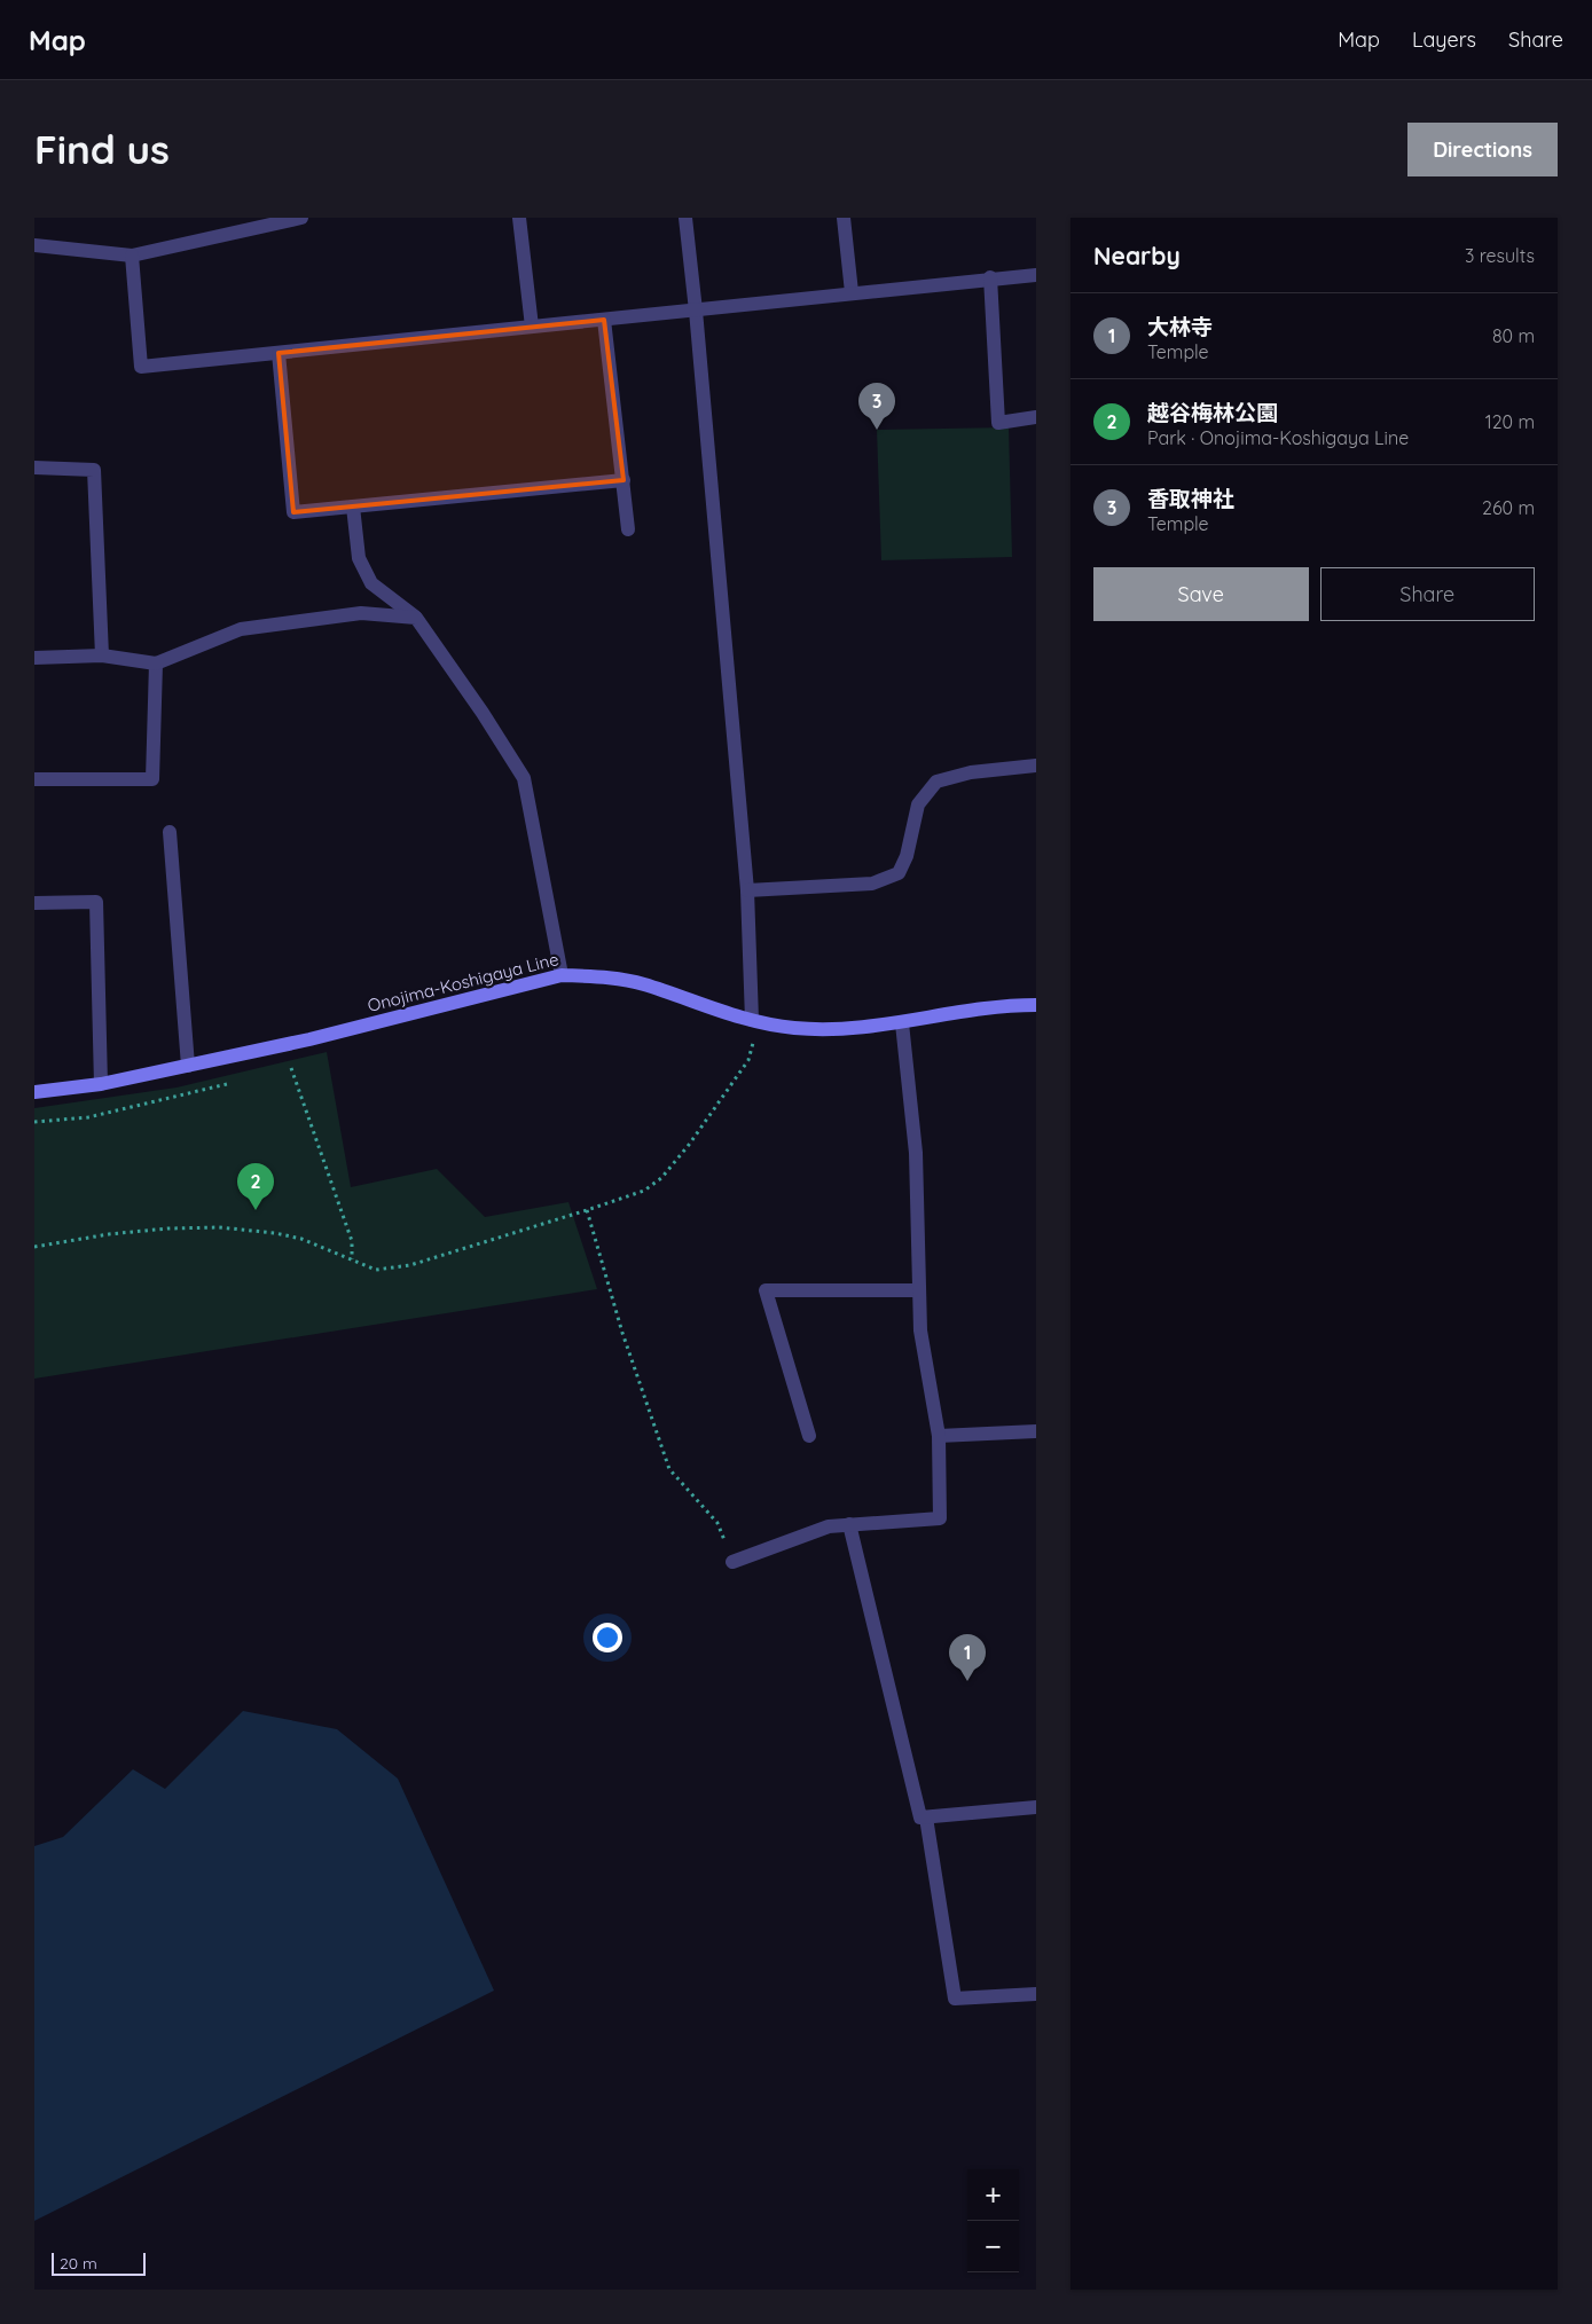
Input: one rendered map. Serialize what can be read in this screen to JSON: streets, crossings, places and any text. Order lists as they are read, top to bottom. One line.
{"streets":{"main road":["Onojima-Koshigaya Line"]},"scale_bar":"20 m","page":{"header":"Map","nav":["Map","Layers","Share"],"buttons":["Directions",["Save","Share"]],"title":"Find us","heading":["Nearby","3 results"],"list":[{"mark":"1","name":"大林寺","note":"Temple","value":"80 m"},{"mark":"2","name":"越谷梅林公園","note":"Park · Onojima-Koshigaya Line","value":"120 m"},{"mark":"3","name":"香取神社","note":"Temple","value":"260 m"}],"pins":["3","2","1"],"map_buttons":["+","−"],"scale":"20 m"}}
